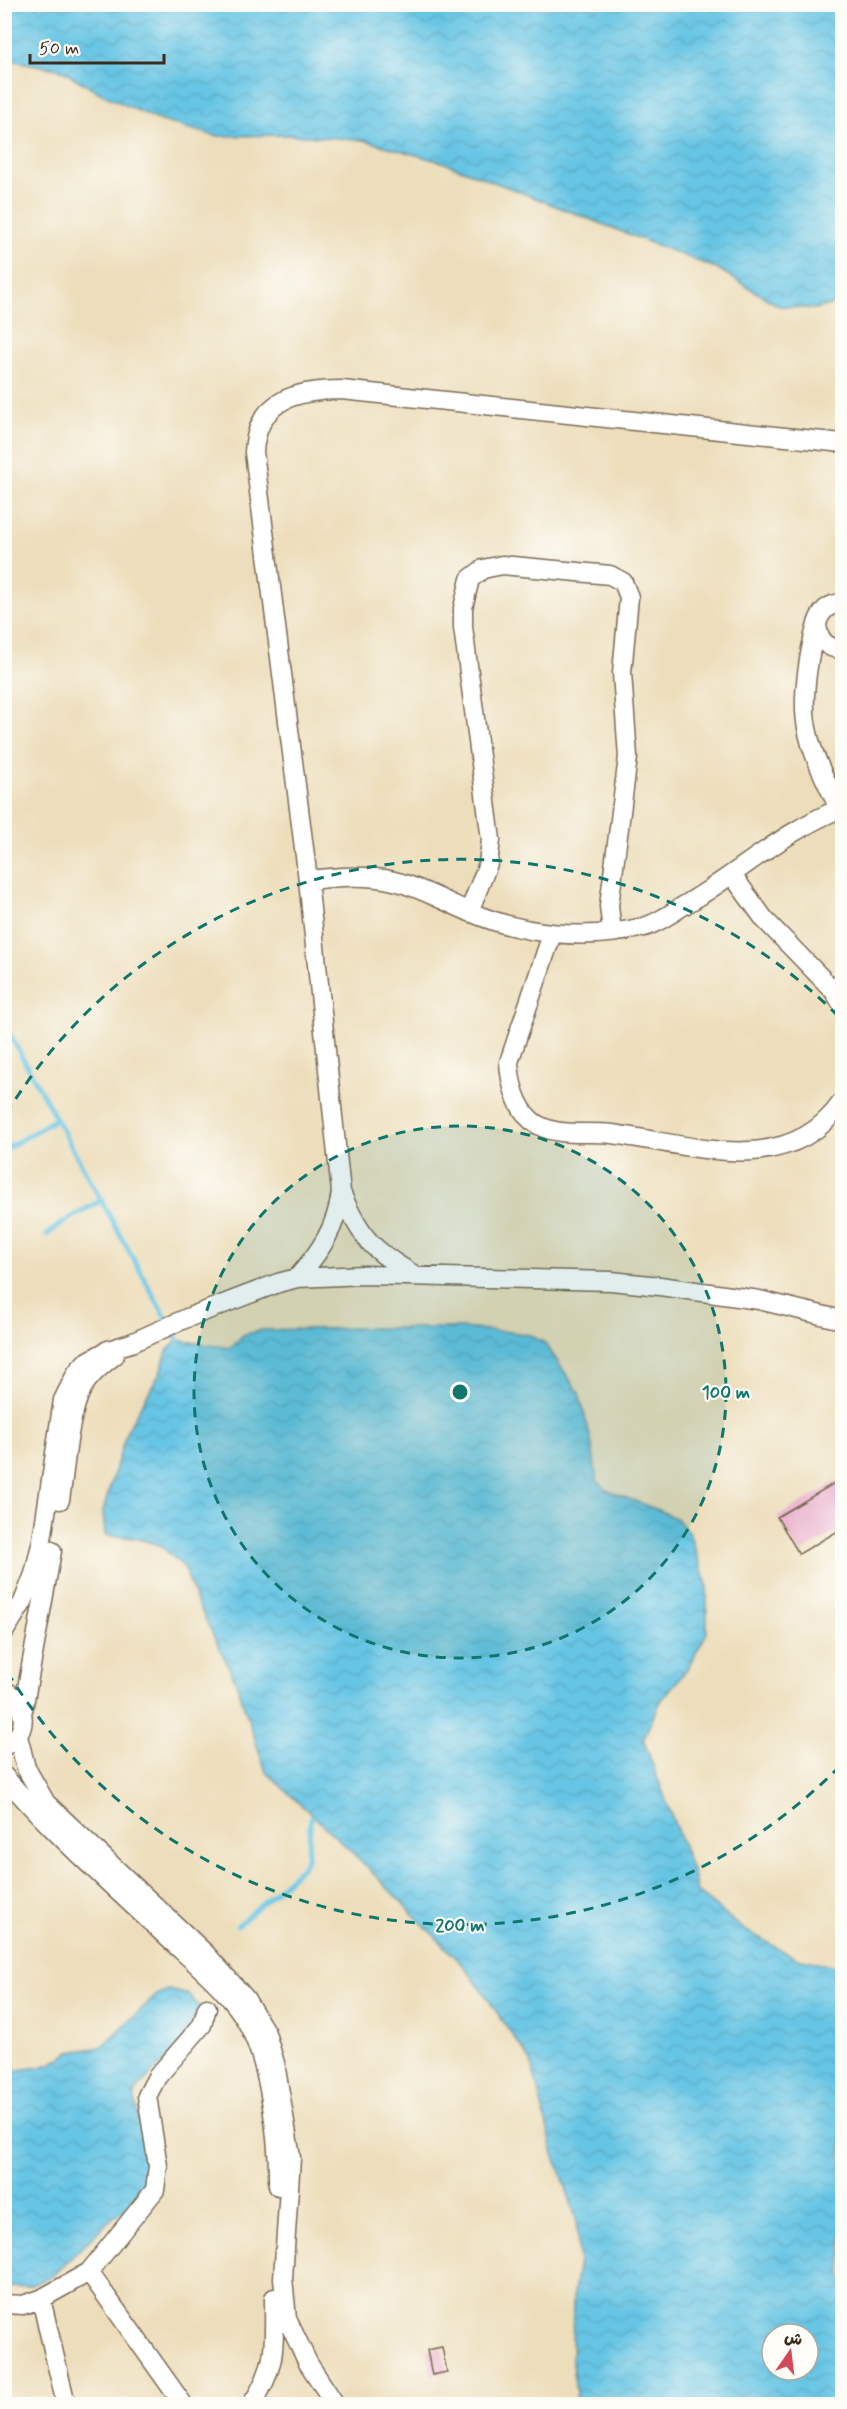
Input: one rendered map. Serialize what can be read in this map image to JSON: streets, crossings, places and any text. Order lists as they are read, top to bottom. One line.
{"scale_bar":"50 m","north":"top","rings":["100 m","200 m"]}
